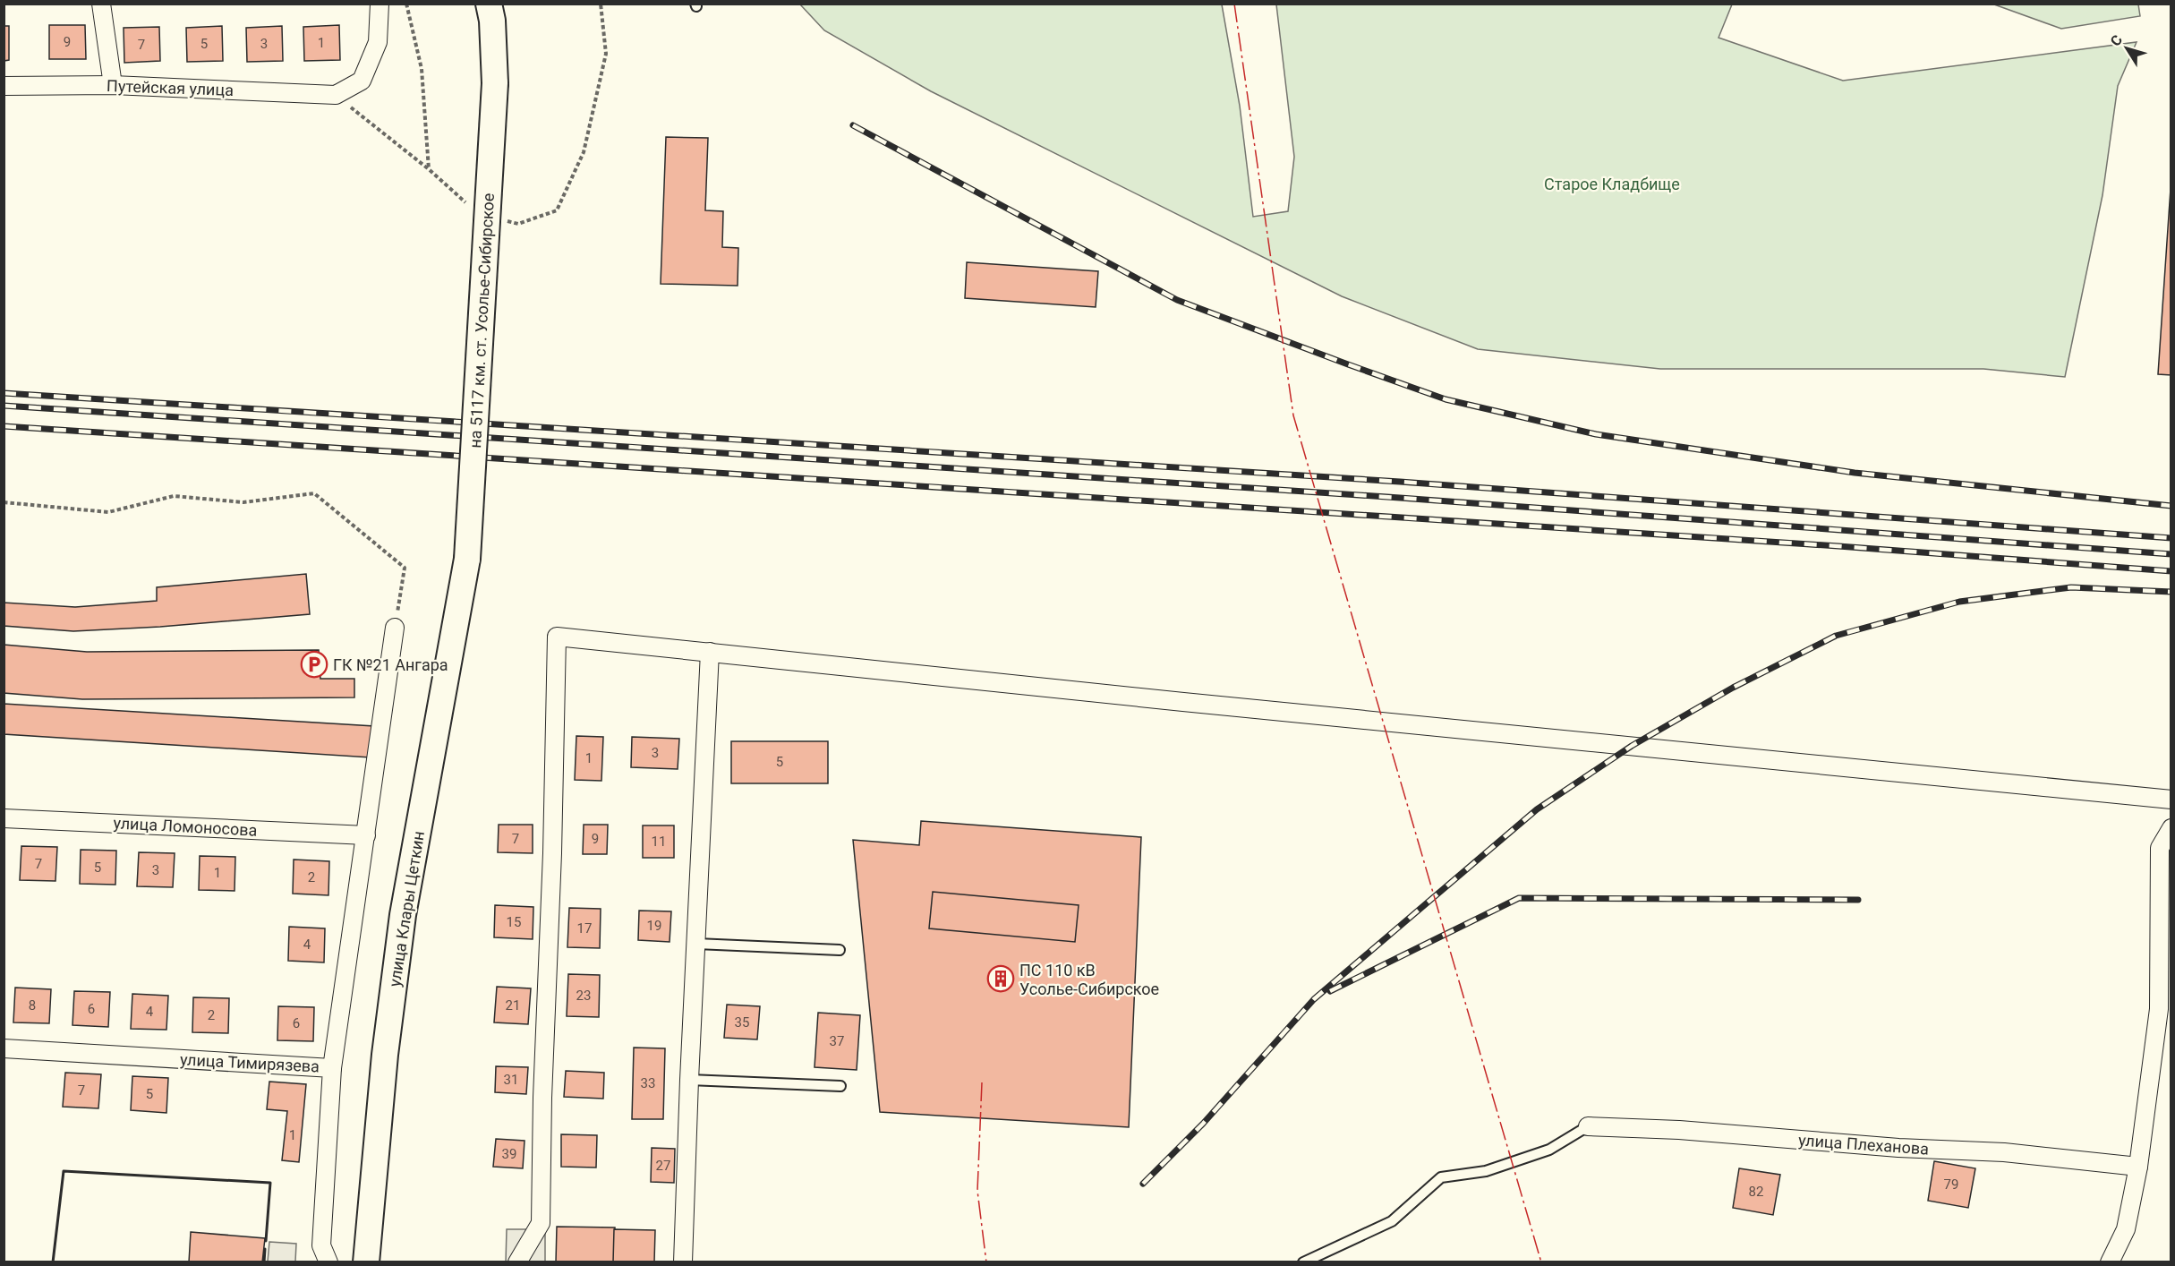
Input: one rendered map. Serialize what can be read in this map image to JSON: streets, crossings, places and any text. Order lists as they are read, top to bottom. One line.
{"streets":{"street":["Путейская улица","на 5117 км. ст. Усолье-Сибирское","улица Ломоносова","улица Клары Цеткин","улица Тимирязева","улица Плеханова"]},"crossings":[["на 5117 км. ст. Усолье-Сибирское","улица Клары Цеткин"]],"parks":["Старое Кладбище"],"places":{"parking":["ГК №21 Ангара"],"building":["ПС 110 кВ Усолье-Сибирское"]},"house_numbers":["9","1","5","3","7","3","1","5","7","9","11","7","5","3","1","2","15","19","17","4","23","8","21","6","4","2","35","6","37","31","33","7","5","1","39","27","79","82"],"north":"top left"}
